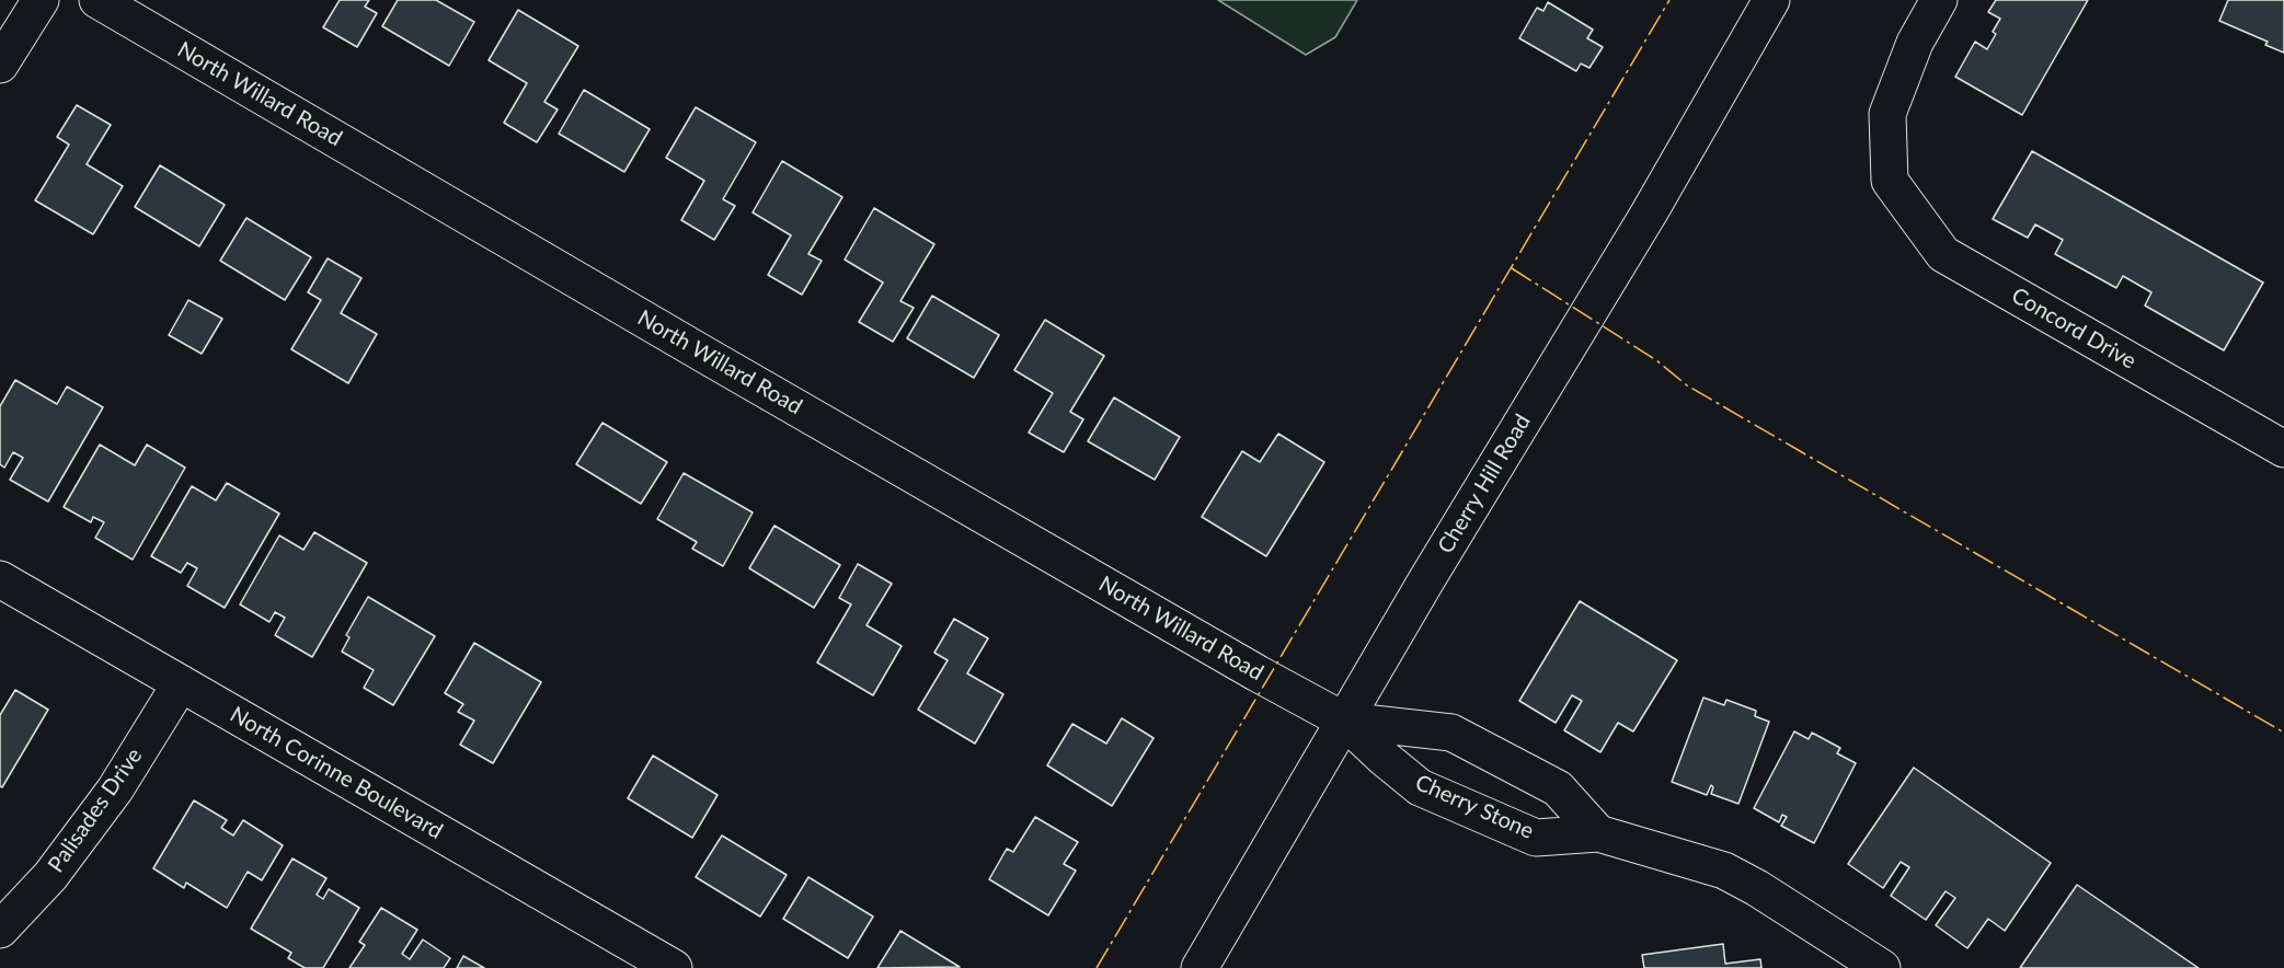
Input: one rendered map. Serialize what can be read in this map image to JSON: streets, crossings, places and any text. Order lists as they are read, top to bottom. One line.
{"streets":{"street":["North Willard Road","Concord Drive","Cherry Hill Road","North Corinne Boulevard","Cherry Stone","Palisades Drive"]},"crossings":[["North Willard Road","Cherry Hill Road"],["North Willard Road","Cherry Stone"],["Cherry Hill Road","Cherry Stone"],["North Corinne Boulevard","Palisades Drive"]]}
